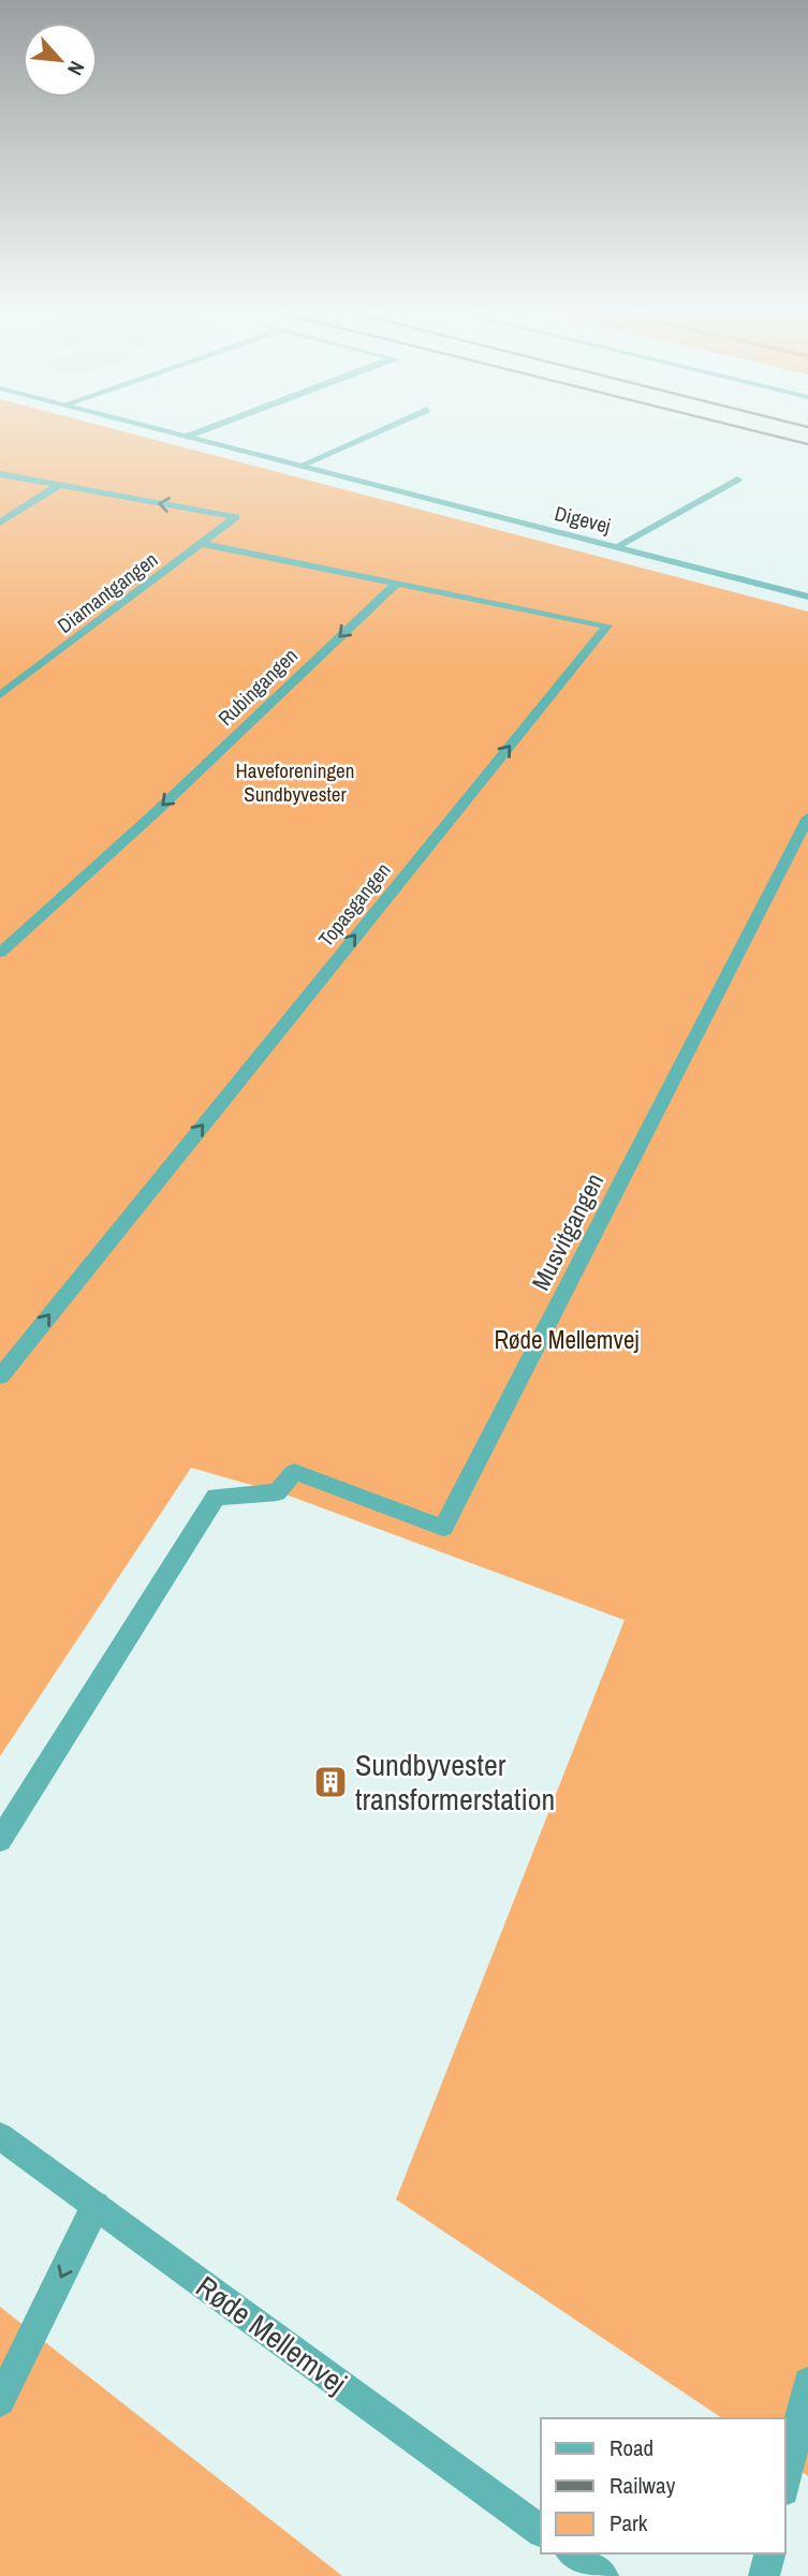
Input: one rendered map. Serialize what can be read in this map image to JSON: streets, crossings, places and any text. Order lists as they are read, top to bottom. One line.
{"streets":{"street":["Digevej","Diamantgangen","Rubingangen","Topasgangen","Musvitgangen","Røde Mellemvej"]},"crossings":[["Rubingangen","Topasgangen"]],"one_way":["Rubingangen"],"parks":["Haveforeningen Sundbyvester","Røde Mellemvej"],"places":{"building":["Sundbyvester transformerstation"]},"legend":["Road","Railway","Park"],"north":"bottom right"}
